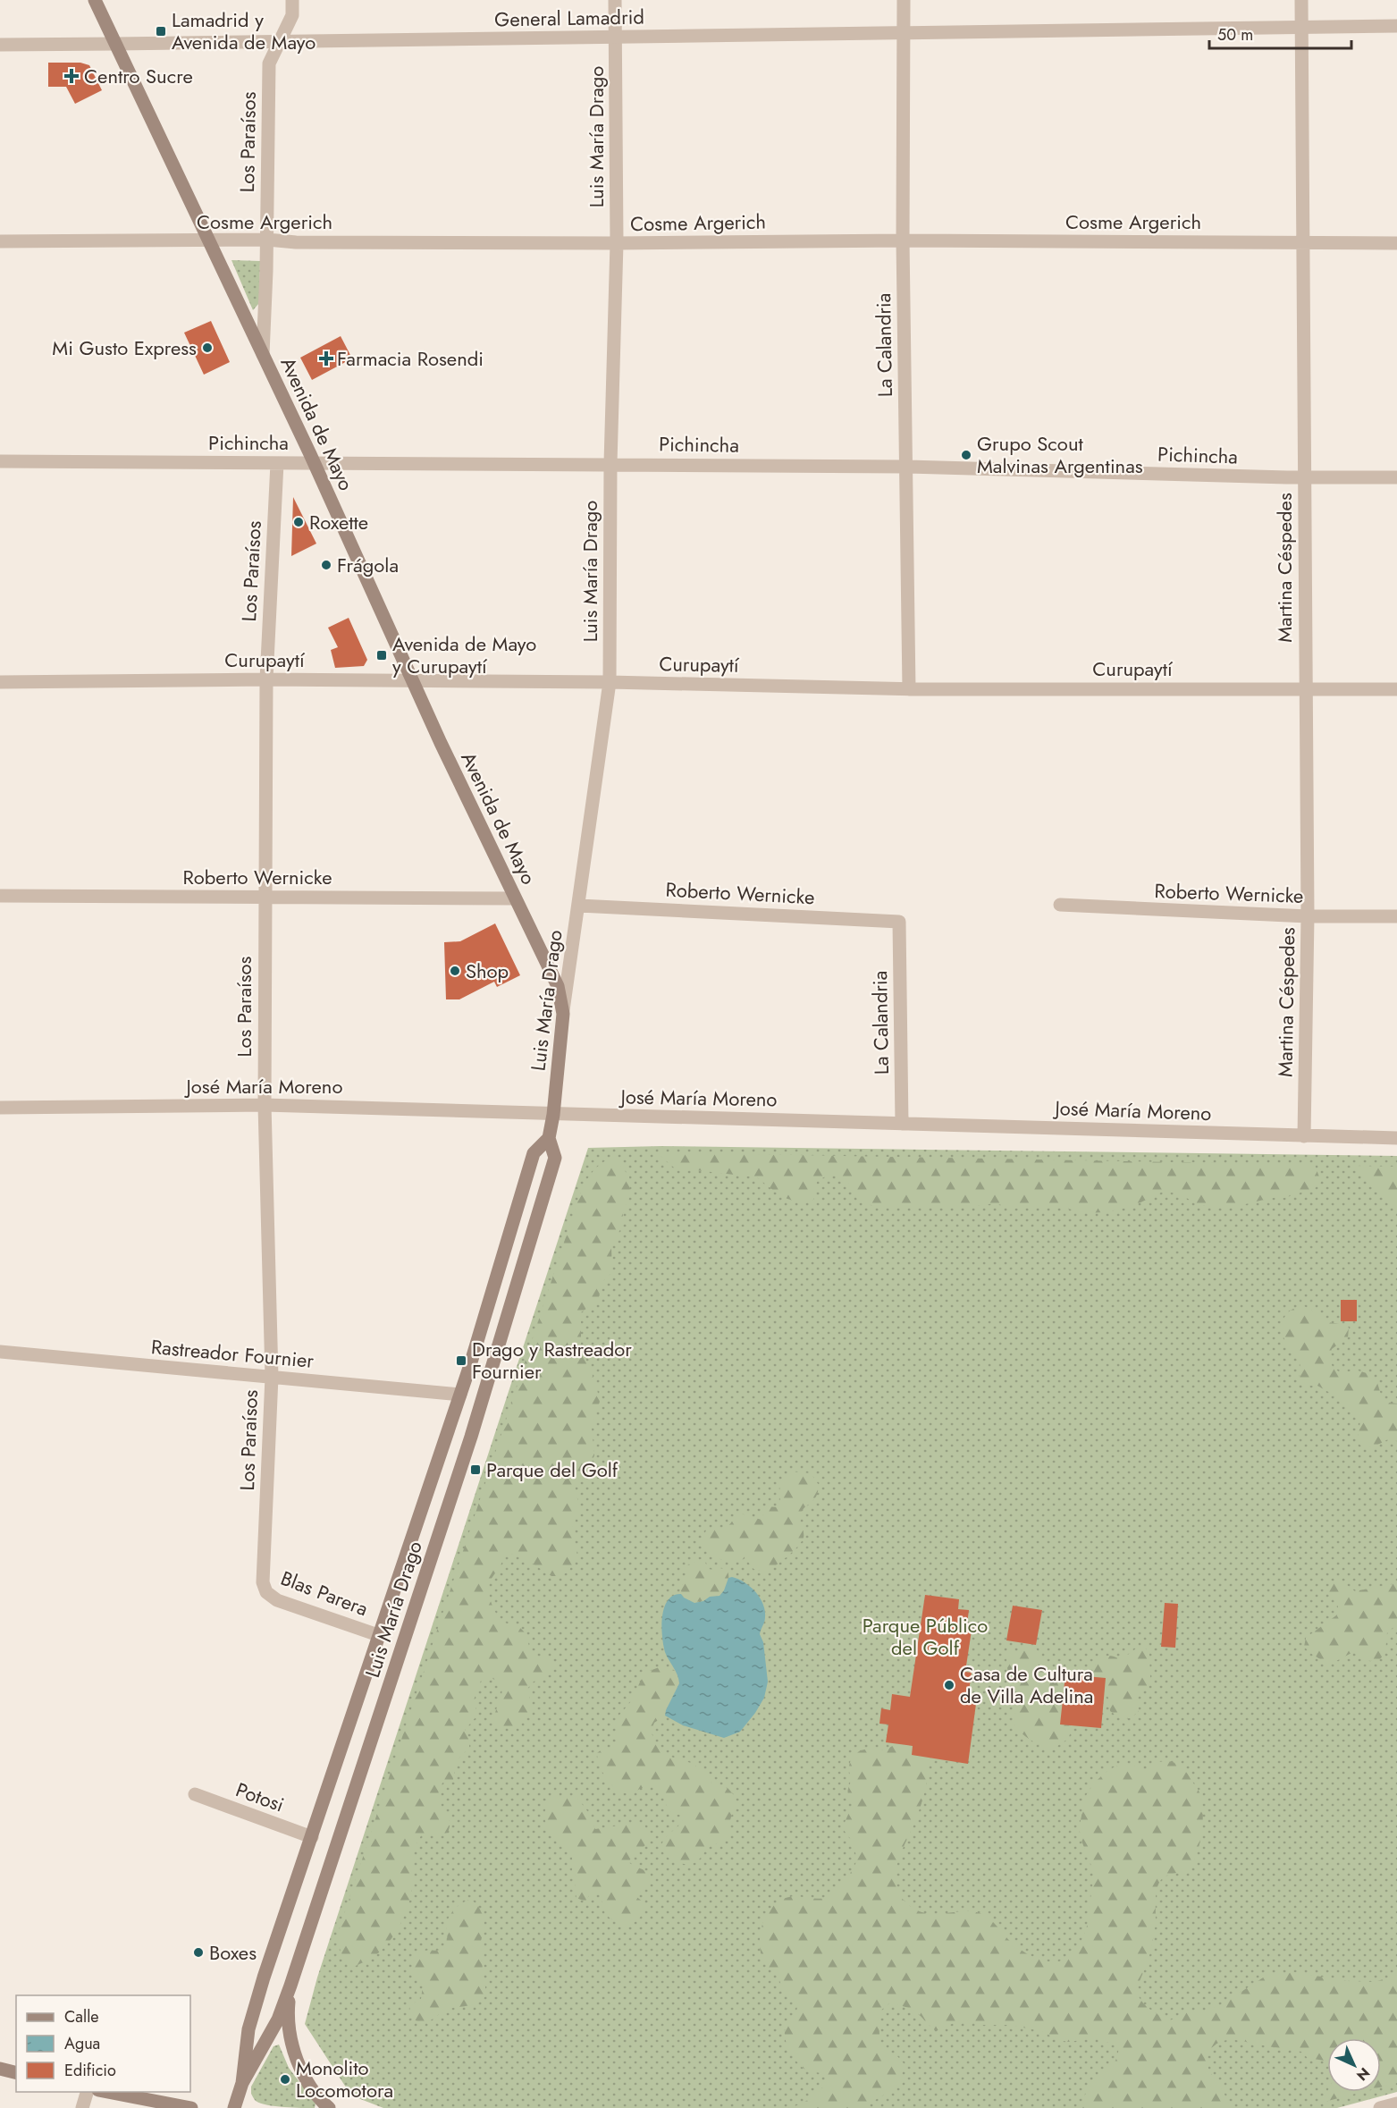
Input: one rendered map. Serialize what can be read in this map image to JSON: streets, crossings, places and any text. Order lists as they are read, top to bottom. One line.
{"streets":{"main road":["Luis María Drago","Avenida de Mayo"],"street":["General Lamadrid","Los Paraísos","Cosme Argerich","La Calandria","Pichincha","Martina Céspedes","Curupaytí","Roberto Wernicke","José María Moreno","Rastreador Fournier","Blas Parera","Potosi"]},"crossings":[["General Lamadrid","Luis María Drago"],["General Lamadrid","Los Paraísos"],["General Lamadrid","La Calandria"],["General Lamadrid","Avenida de Mayo"],["General Lamadrid","Martina Céspedes"],["Luis María Drago","Cosme Argerich"],["Luis María Drago","Avenida de Mayo"],["Luis María Drago","Pichincha"],["Luis María Drago","Curupaytí"],["Luis María Drago","Roberto Wernicke"],["Luis María Drago","José María Moreno"],["Luis María Drago","Rastreador Fournier"],["Luis María Drago","Blas Parera"],["Luis María Drago","Potosi"],["Los Paraísos","Cosme Argerich"],["Los Paraísos","Avenida de Mayo"],["Los Paraísos","Pichincha"],["Los Paraísos","Curupaytí"],["Los Paraísos","Roberto Wernicke"],["Los Paraísos","José María Moreno"],["Los Paraísos","Rastreador Fournier"],["Los Paraísos","Blas Parera"],["Cosme Argerich","La Calandria"],["Cosme Argerich","Avenida de Mayo"],["Cosme Argerich","Martina Céspedes"],["La Calandria","Pichincha"],["La Calandria","Curupaytí"],["La Calandria","Roberto Wernicke"],["La Calandria","José María Moreno"],["Avenida de Mayo","Pichincha"],["Avenida de Mayo","Curupaytí"],["Avenida de Mayo","Roberto Wernicke"],["Pichincha","Martina Céspedes"],["Martina Céspedes","Curupaytí"],["Martina Céspedes","Roberto Wernicke"],["Martina Céspedes","José María Moreno"]],"parks":["Parque Público del Golf"],"places":{"transit":["Lamadrid y Avenida de Mayo","Avenida de Mayo y Curupaytí","Drago y Rastreador Fournier","Parque del Golf"],"health":["Centro Sucre","Farmacia Rosendi"],"other":["Mi Gusto Express","Grupo Scout Malvinas Argentinas","Roxette","Frágola","Shop","Casa de Cultura de Villa Adelina","Boxes","Monolito Locomotora"]},"legend":["Calle","Agua","Edificio"],"scale_bar":"50 m","north":"bottom right"}
